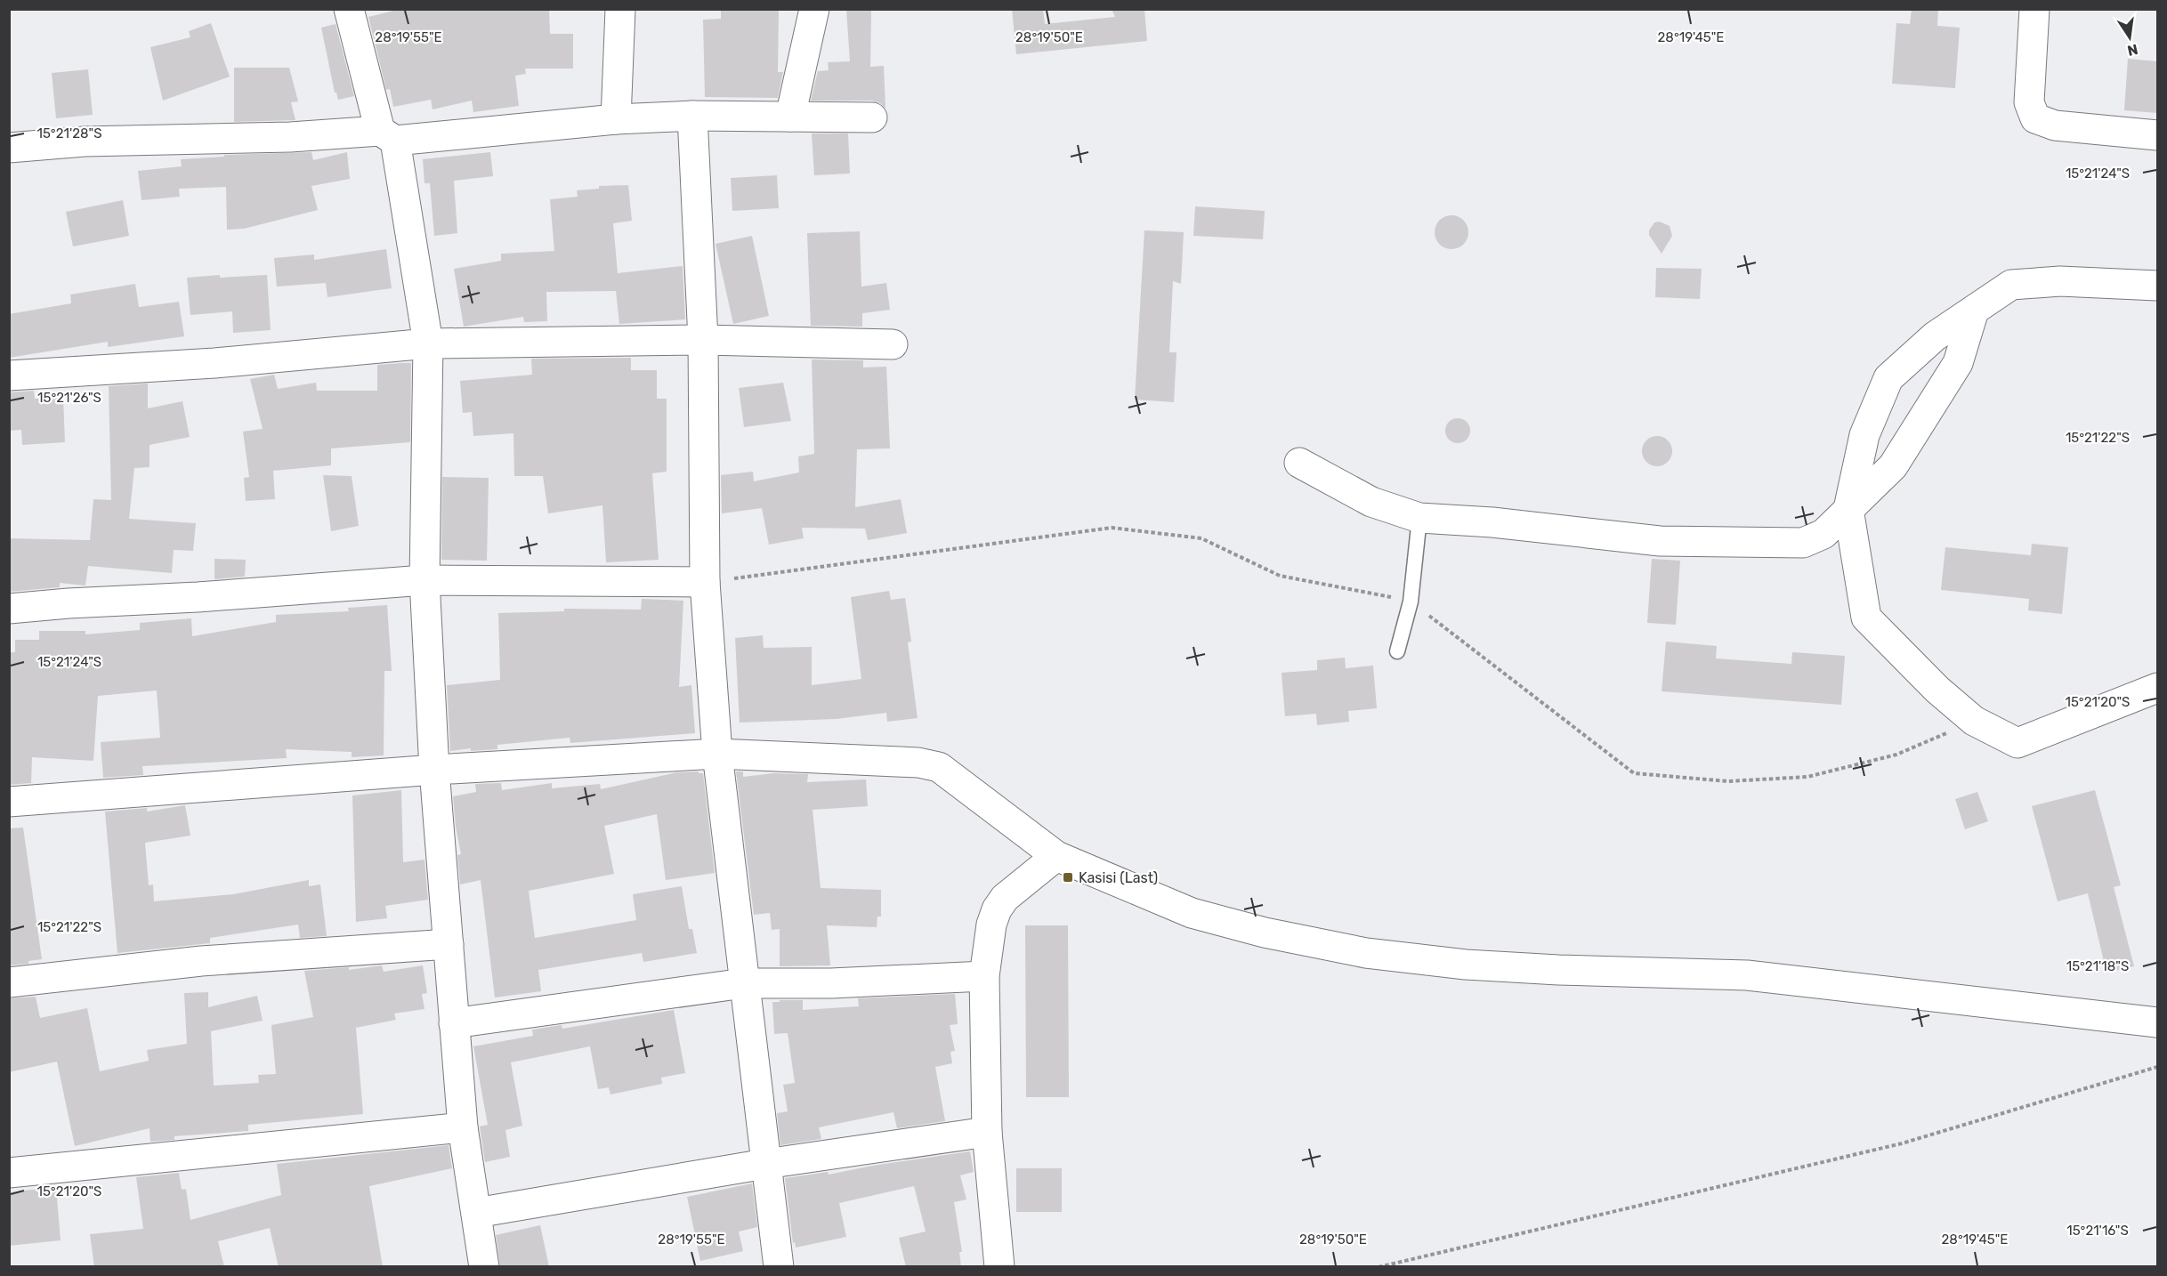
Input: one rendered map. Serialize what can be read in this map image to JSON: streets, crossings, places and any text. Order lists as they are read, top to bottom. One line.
{"places":{"transit":["Kasisi (Last)"]},"north":"bottom","coordinates":["28°19'55\"E","28°19'50\"E","28°19'45\"E","15°21'28\"S","15°21'24\"S","15°21'26\"S","15°21'22\"S","15°21'20\"S","15°21'18\"S","15°21'16\"S"]}
